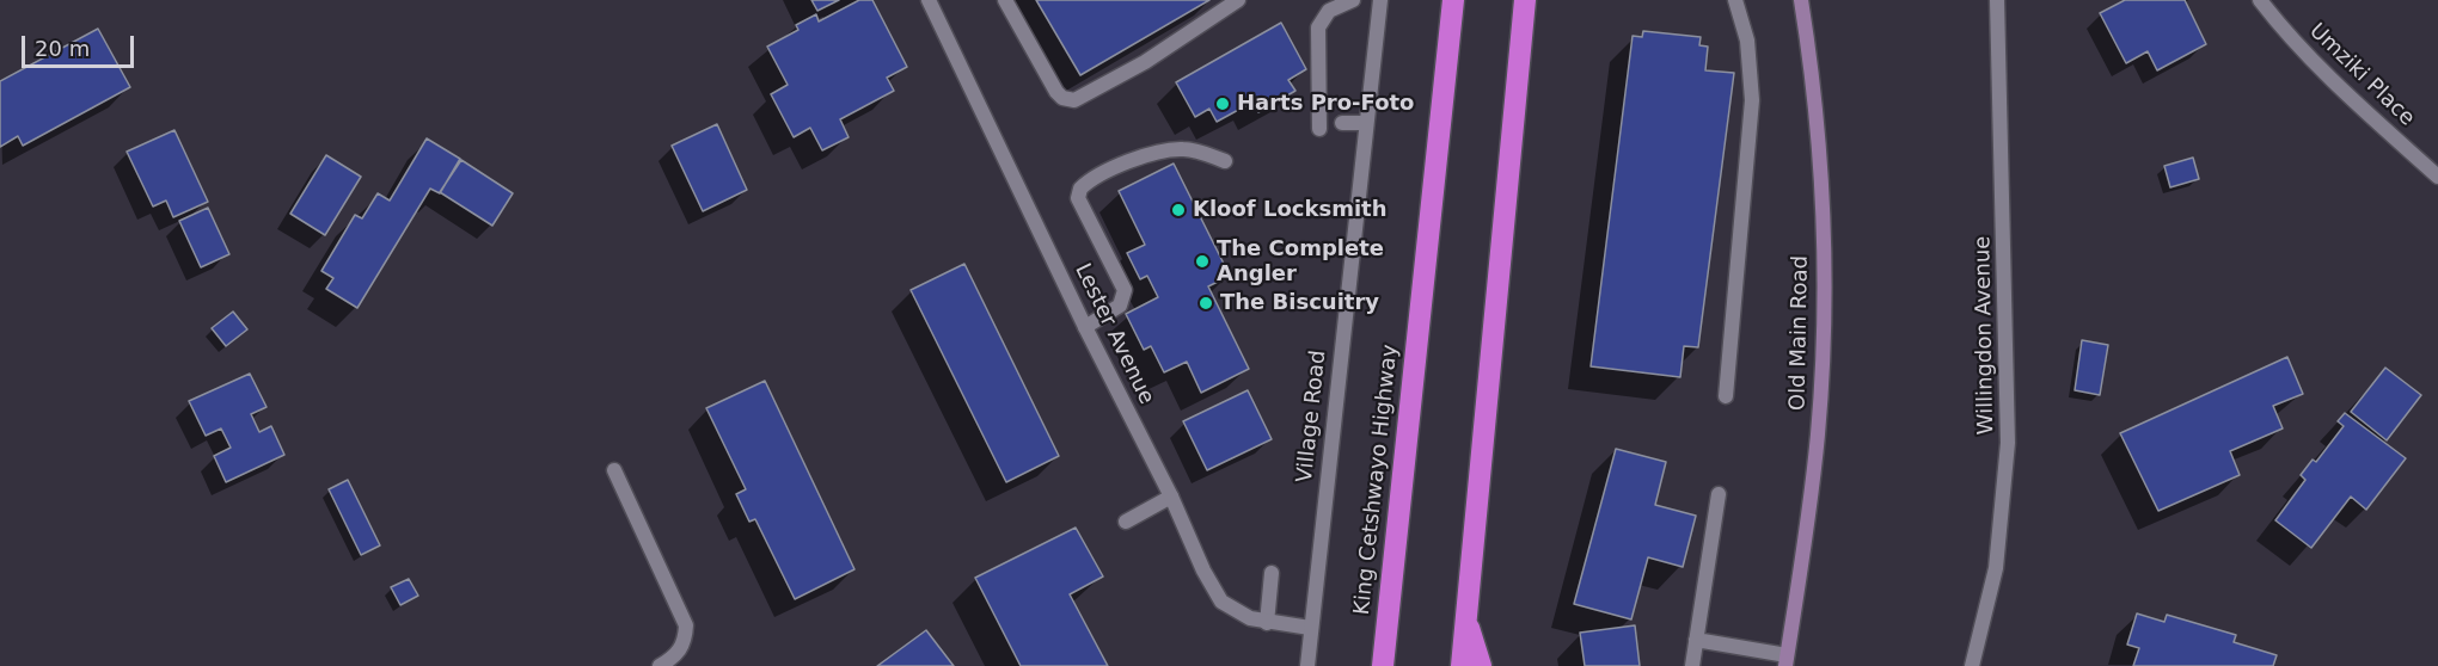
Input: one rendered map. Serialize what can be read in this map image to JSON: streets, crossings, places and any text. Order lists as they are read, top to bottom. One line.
{"streets":{"highway":["King Cetshwayo Highway"],"main road":["Old Main Road"],"street":["Umziki Place","Lester Avenue","Willingdon Avenue","Village Road"]},"crossings":[["Lester Avenue","Village Road"]],"places":["Harts Pro-Foto","Kloof Locksmith","The Complete Angler","The Biscuitry"],"scale_bar":"20 m"}
